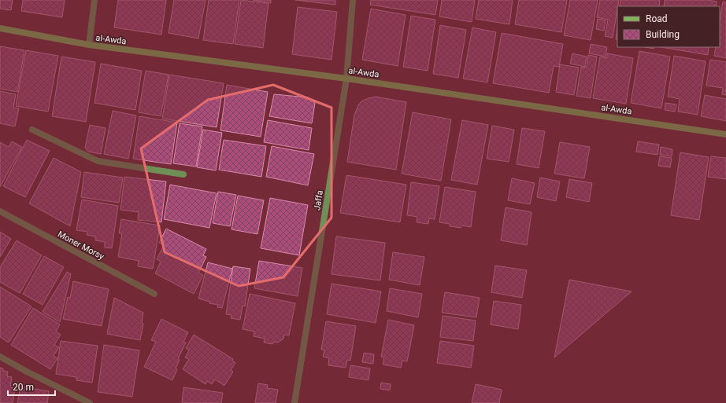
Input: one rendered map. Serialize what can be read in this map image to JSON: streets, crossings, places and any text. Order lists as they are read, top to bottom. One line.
{"streets":{"main road":["al-Awda"],"street":["Jaffa","Moner Morsy"]},"crossings":[["al-Awda","Jaffa"]],"legend":["Road","Building"],"scale_bar":"20 m"}
